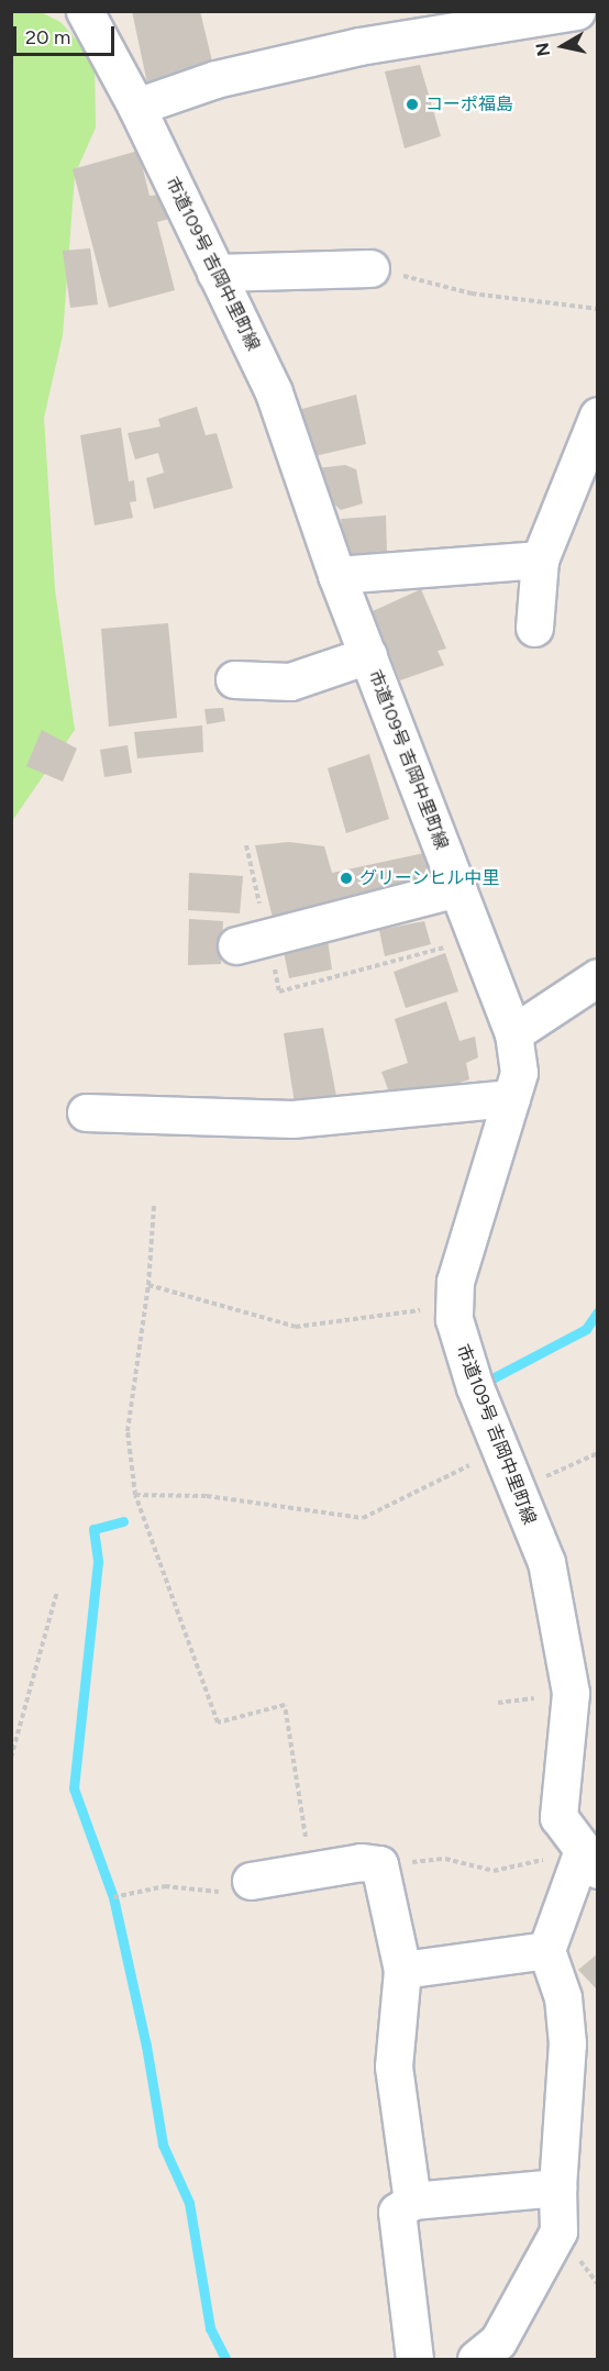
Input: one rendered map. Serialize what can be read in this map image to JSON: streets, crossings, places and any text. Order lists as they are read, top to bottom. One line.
{"streets":{"street":["市道109号 吉岡中里町線"]},"places":["コーポ福島","グリーンヒル中里"],"scale_bar":"20 m","north":"left"}
